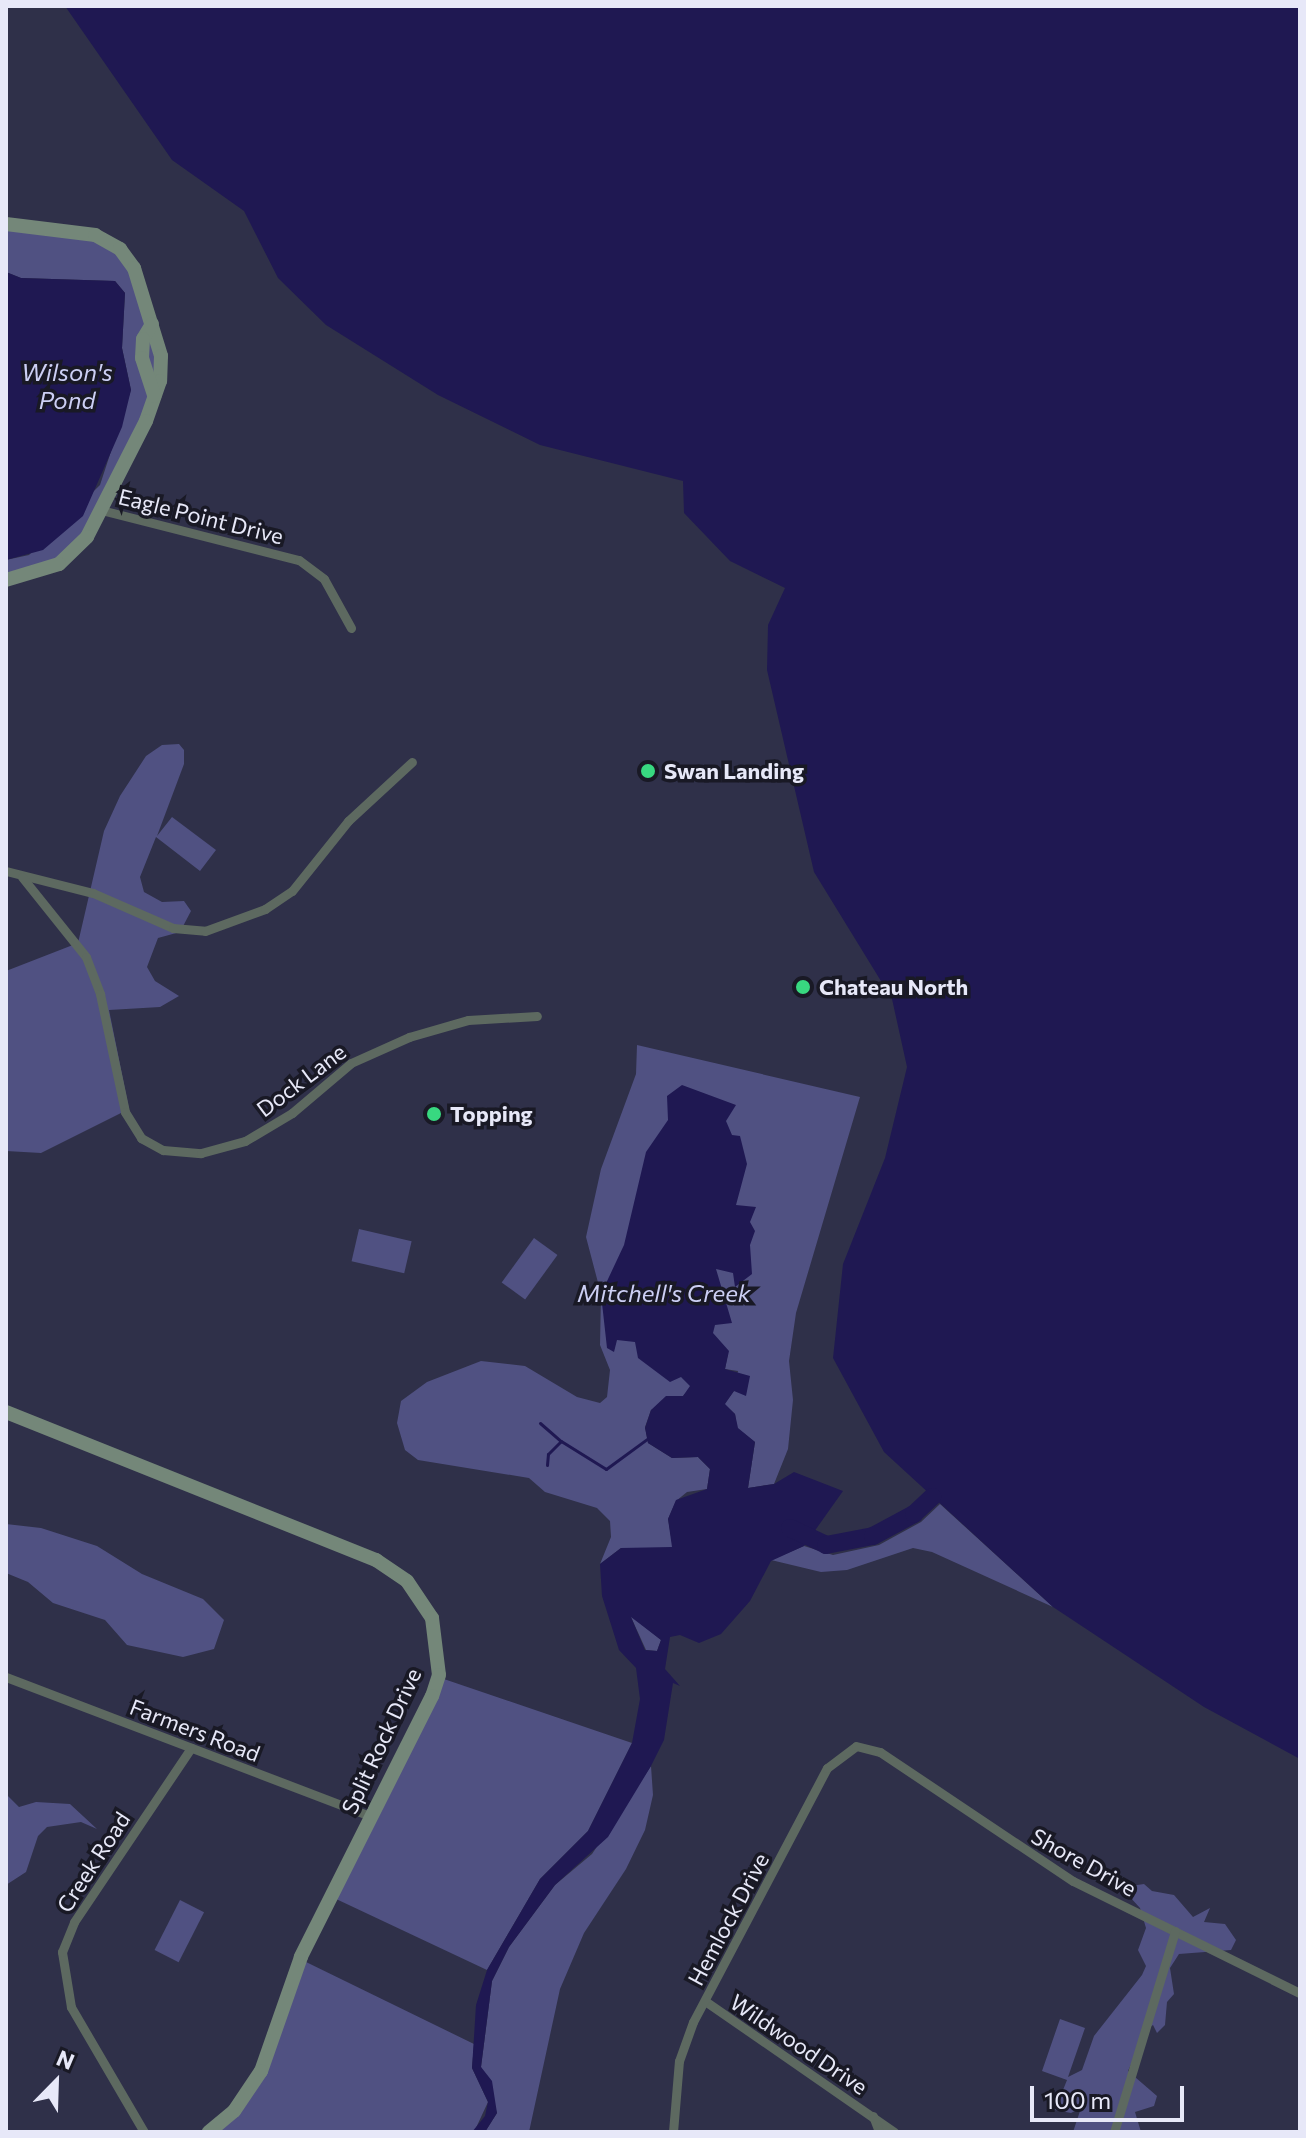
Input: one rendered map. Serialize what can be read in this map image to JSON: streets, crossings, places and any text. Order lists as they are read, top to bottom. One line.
{"streets":{"street":["Eagle Point Drive","Dock Lane","Farmers Road","Split Rock Drive","Creek Road","Shore Drive","Hemlock Drive","Wildwood Drive"]},"crossings":[["Farmers Road","Split Rock Drive"],["Farmers Road","Creek Road"],["Shore Drive","Hemlock Drive"],["Hemlock Drive","Wildwood Drive"]],"water":["Wilson's Pond","Mitchell's Creek"],"places":["Swan Landing","Chateau North","Topping"],"scale_bar":"100 m","north":"top right"}
